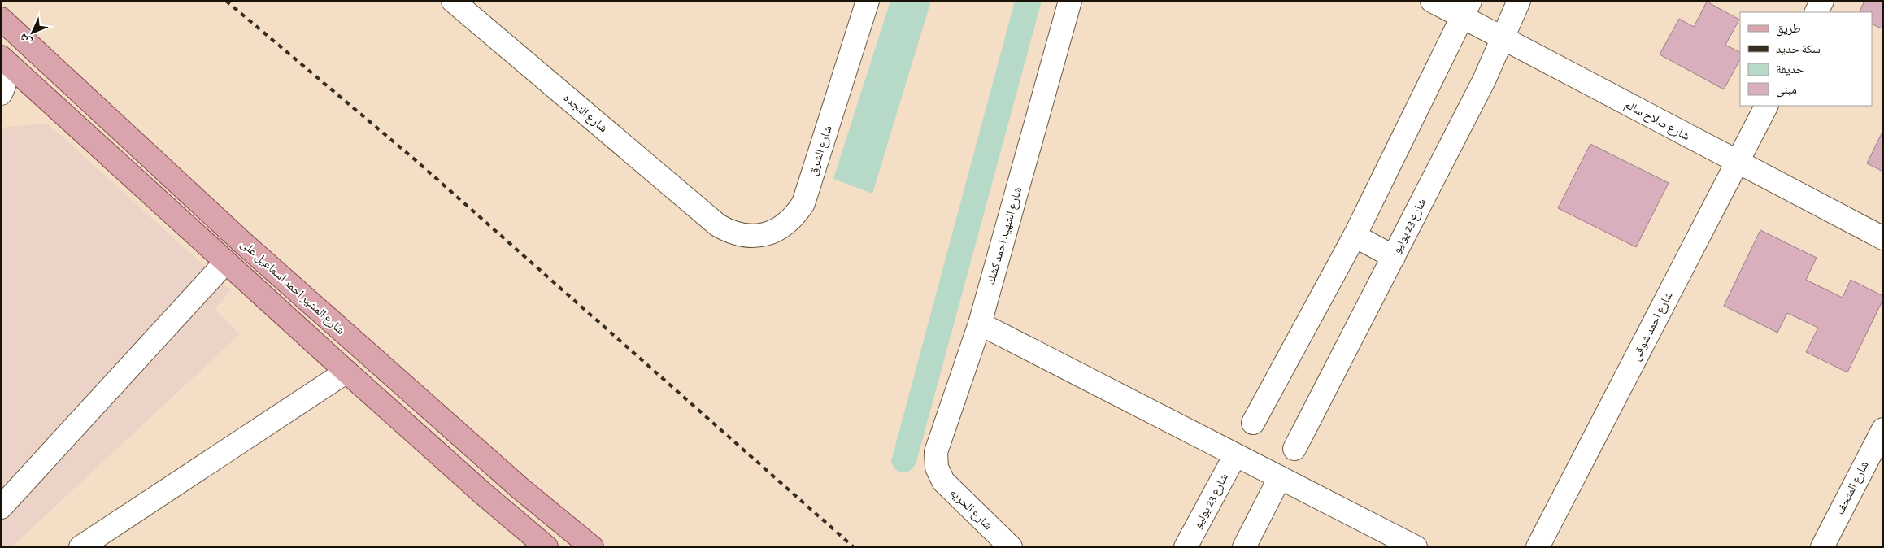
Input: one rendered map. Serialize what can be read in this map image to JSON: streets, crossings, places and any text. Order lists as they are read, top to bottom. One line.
{"streets":{"main road":["شارع المشير احمد اسماعيل على"],"street":["شارع النجده","شارع صلاح سالم","شارع الشرق","شارع 23 يوليو","شارع الشهيد احمد كشك","شارع احمد شوقى","شارع المتحف","شارع الحريه"]},"crossings":[["شارع النجده","شارع الشرق"],["شارع صلاح سالم","شارع 23 يوليو"],["شارع صلاح سالم","شارع احمد شوقى"],["شارع الشهيد احمد كشك","شارع الحريه"]],"legend":["طريق","سكة حديد","حديقة","مبنى"],"north":"bottom left"}
